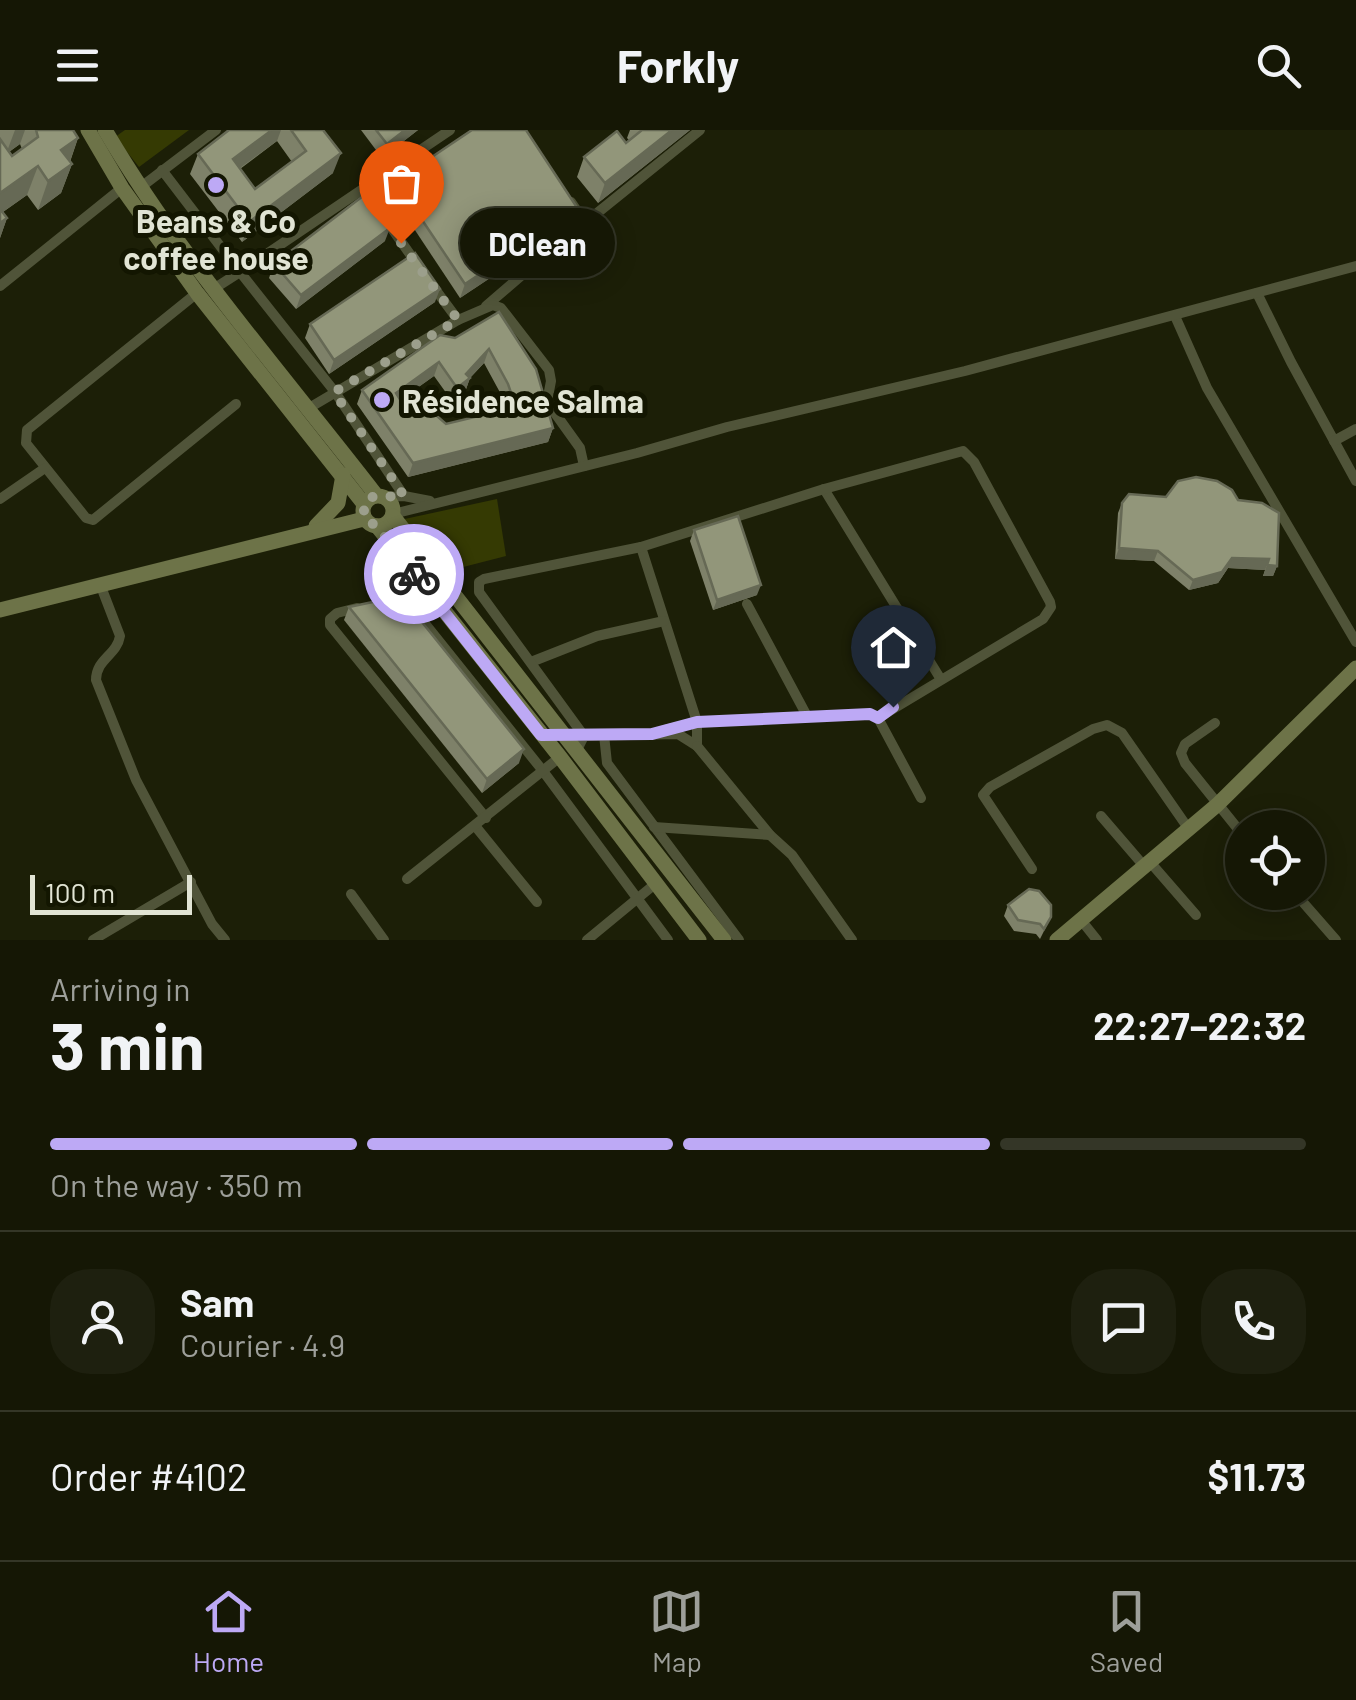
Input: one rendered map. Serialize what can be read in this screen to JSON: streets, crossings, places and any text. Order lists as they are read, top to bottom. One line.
{"places":["Beans & Co coffee house","DClean","Résidence Salma"],"scale_bar":"100 m","page":{"header":"Forkly","bubble":"DClean","scale":"100 m","heading":["3 min","Arriving in","22:27–22:32"],"panel":["Sam","Courier · 4.9","Order #4102","$11.73"],"bar":"On the way · 350 m","tabs":["Home","Map","Saved"]}}
